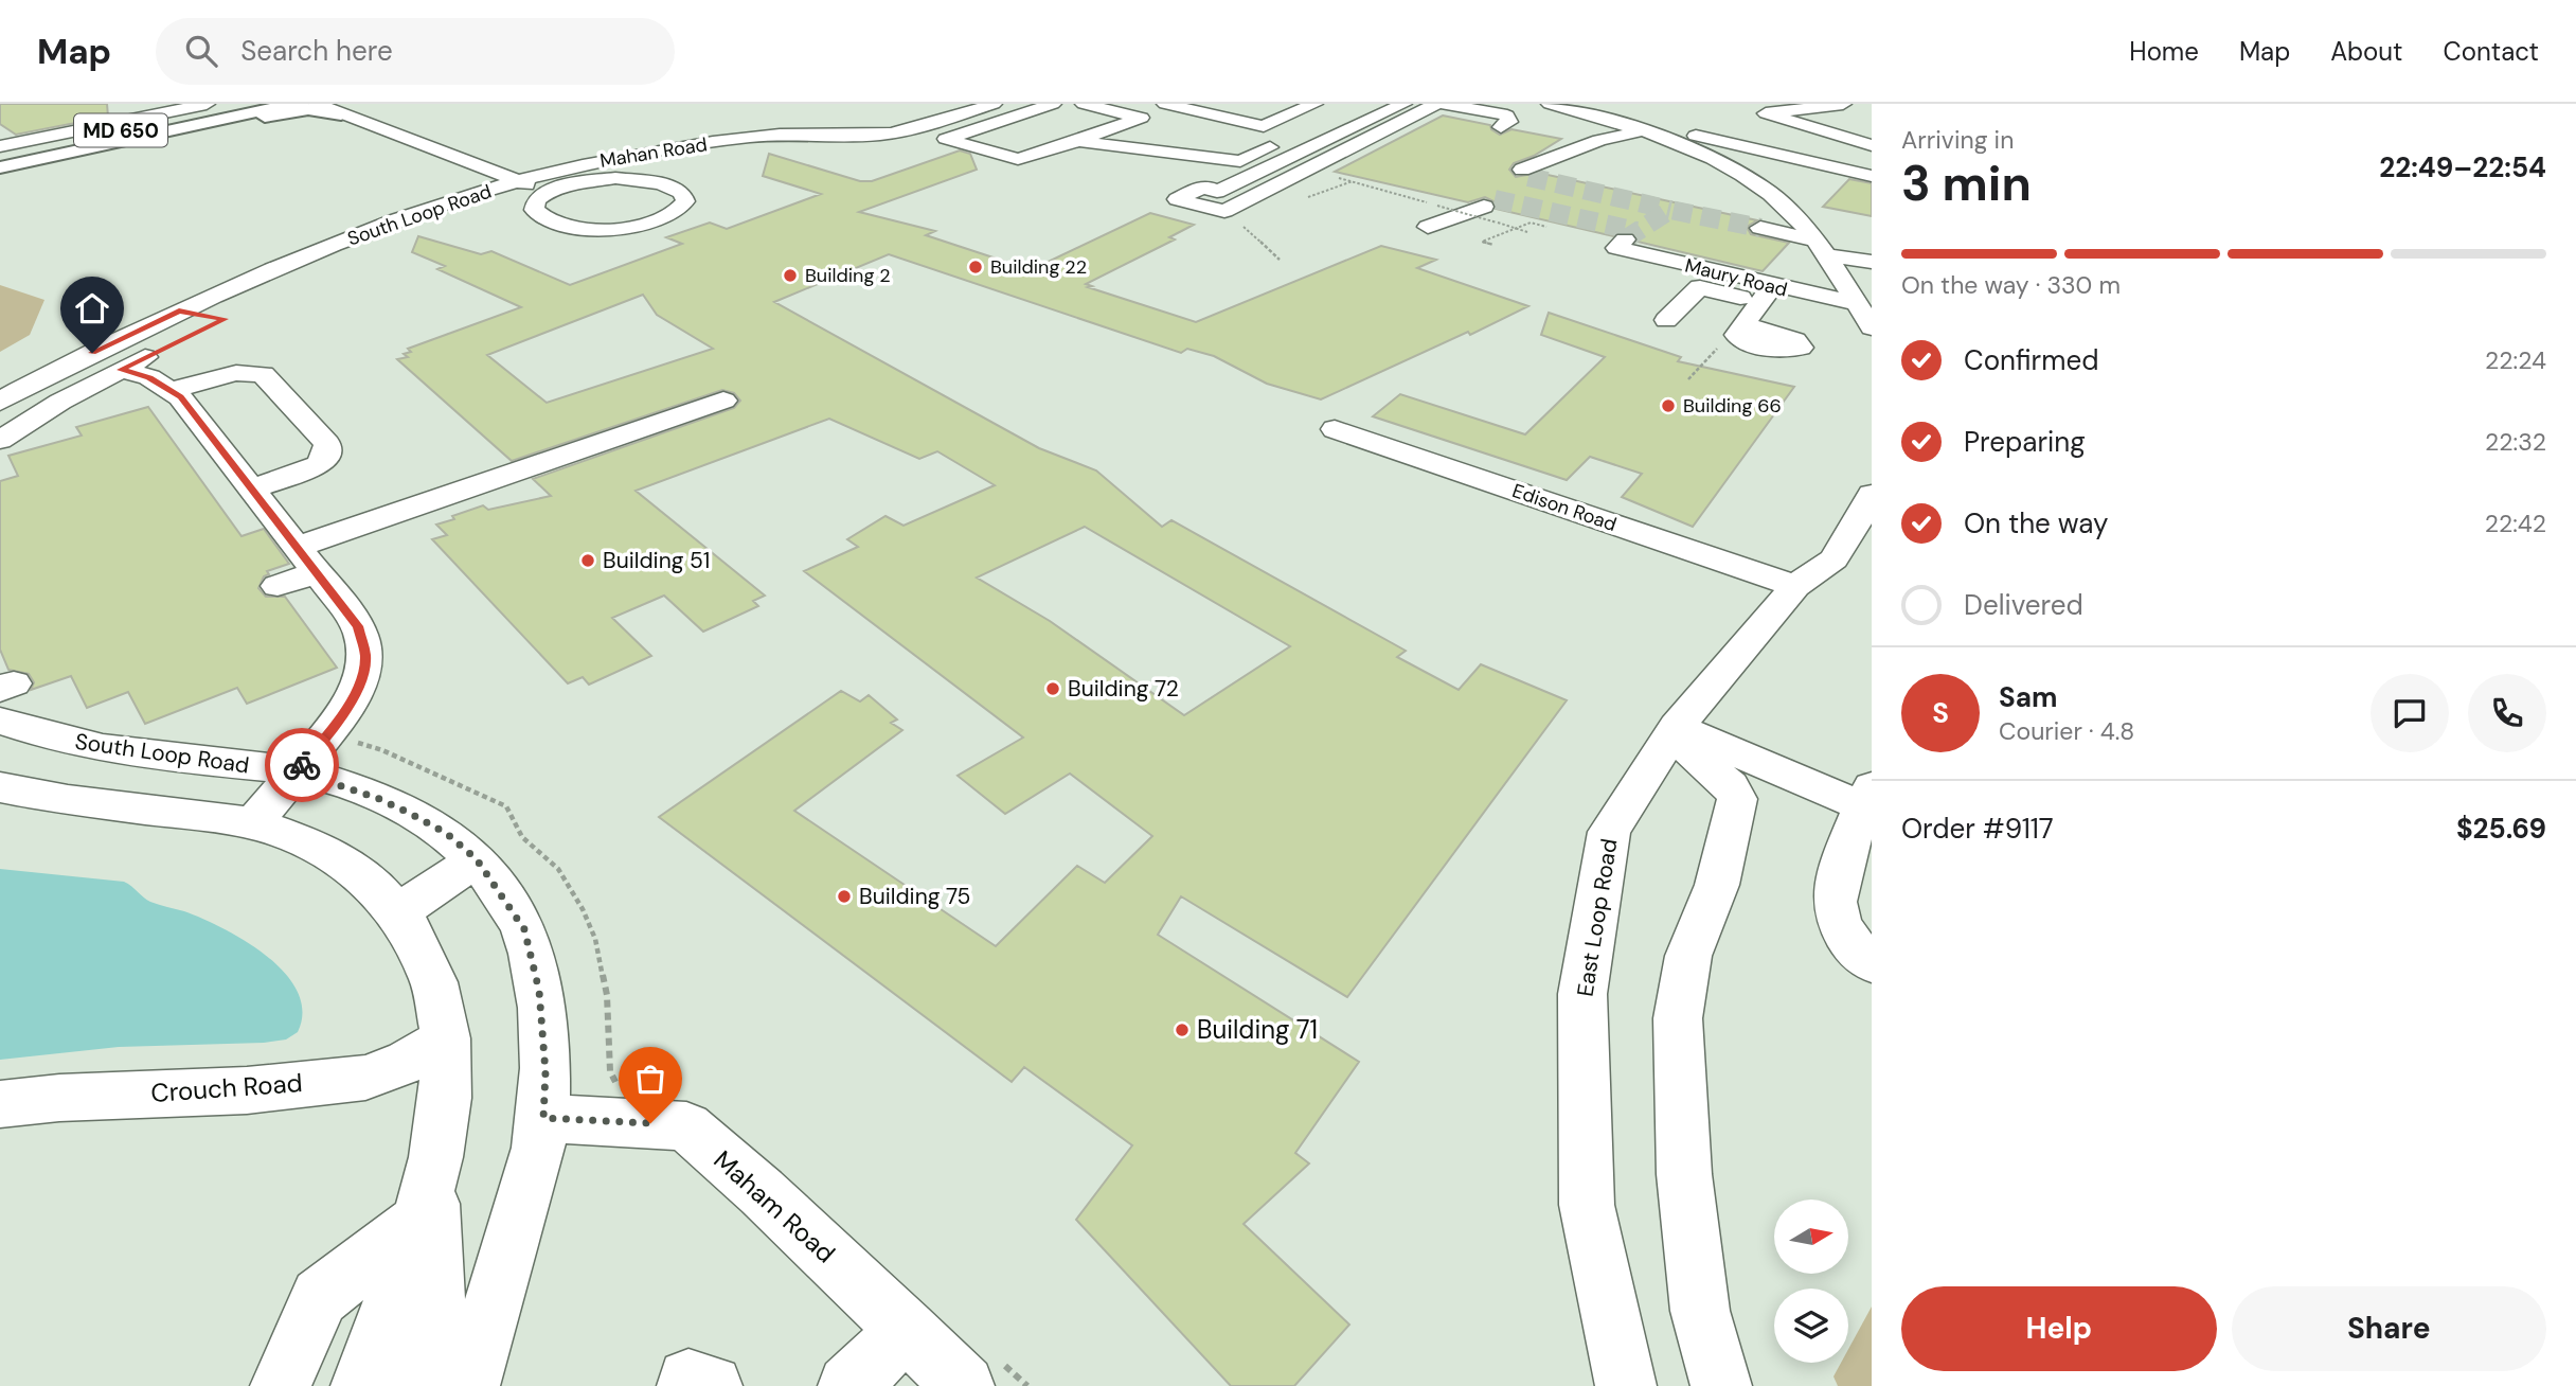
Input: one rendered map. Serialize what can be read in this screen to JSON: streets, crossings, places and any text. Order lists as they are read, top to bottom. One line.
{"streets":{"main road":["MD 650"],"street":["Mahan Road","South Loop Road","Maury Road","Edison Road","East Loop Road","Crouch Road","Maham Road"]},"crossings":[["Mahan Road","South Loop Road"],["South Loop Road","Maham Road"],["Edison Road","East Loop Road"]],"places":["Building 22","Building 2","Building 66","Building 51","Building 72","Building 75","Building 71"],"north":"right","page":{"header":"Map","search":"Search here","nav":["Home","Map","About","Contact"],"heading":["3 min","Arriving in","22:49–22:54"],"panel":["Sam","Courier · 4.8","Order #9117","$25.69"],"bar":"On the way · 330 m","list":[["Confirmed","22:24"],["Preparing","22:32"],["On the way","22:42"],"Delivered"],"round":"S","buttons":["Help","Share"]}}
